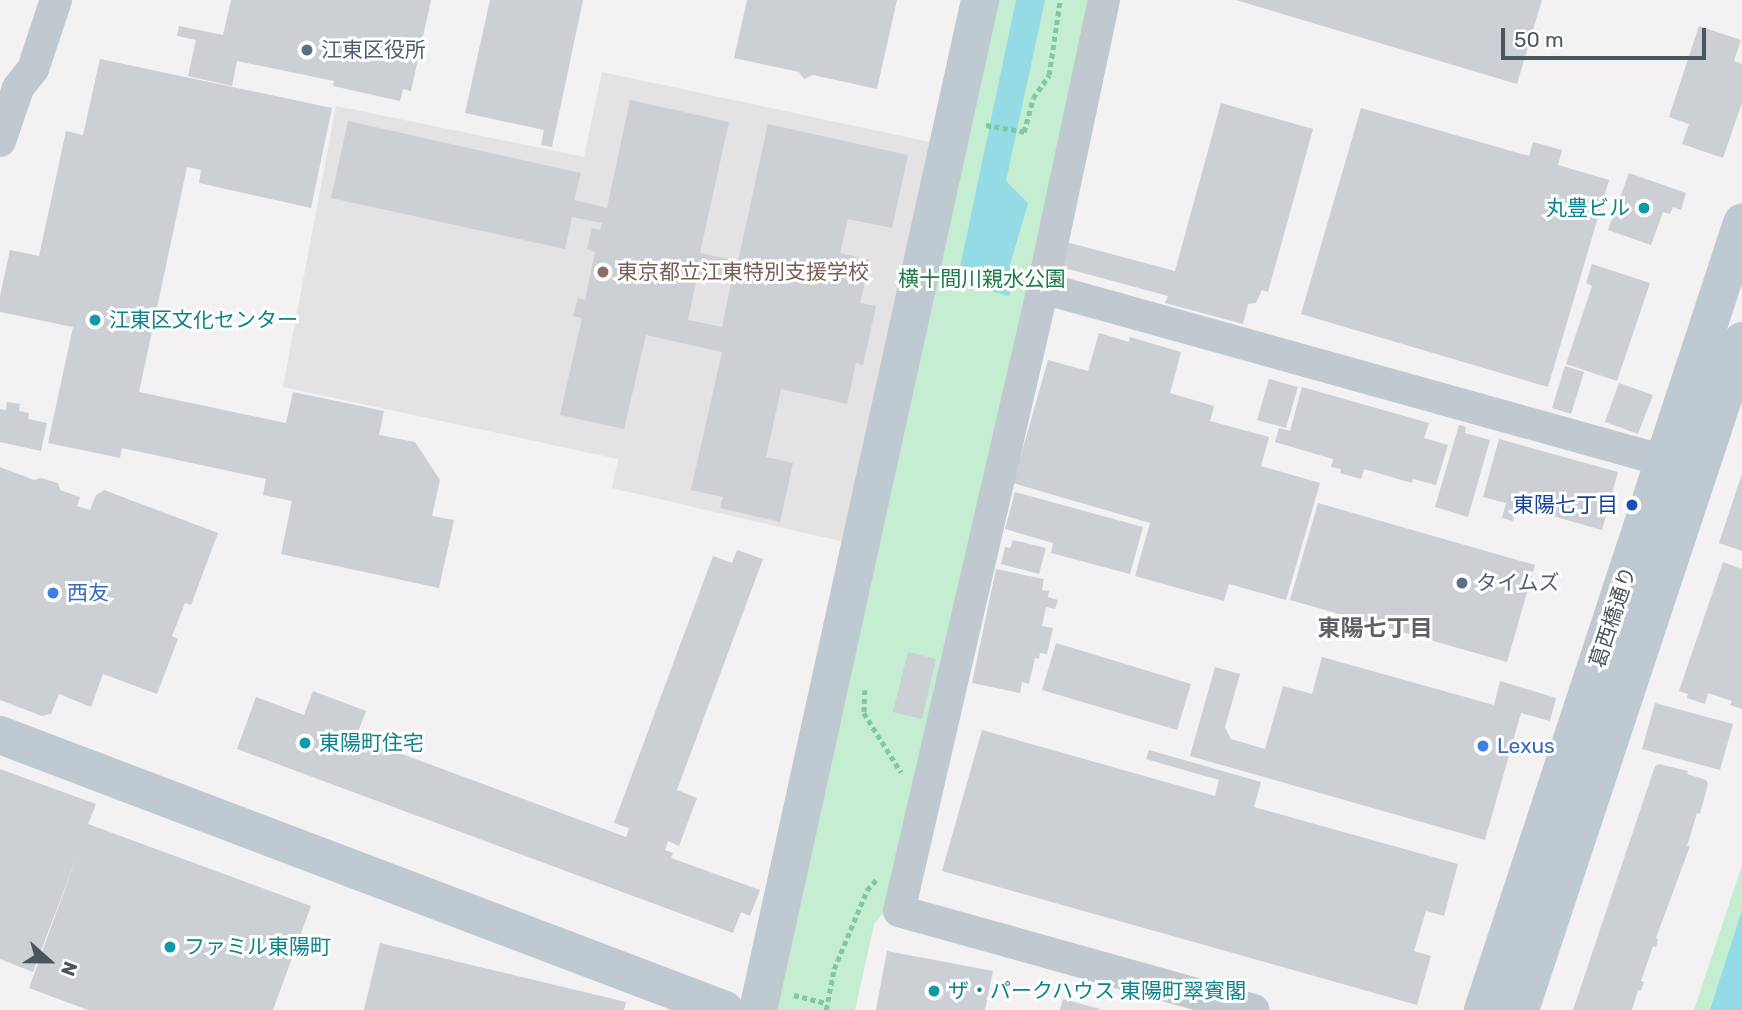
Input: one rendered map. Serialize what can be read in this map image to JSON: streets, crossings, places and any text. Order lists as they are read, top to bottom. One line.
{"streets":{"street":["葛西橋通り"]},"districts":["東陽七丁目"],"parks":["横十間川親水公園"],"places":["江東区役所","丸豊ビル","東京都立江東特別支援学校","江東区文化センター","東陽七丁目","タイムズ","西友","東陽町住宅","Lexus","ファミル東陽町","ザ・パークハウス 東陽町翠賓閣"],"scale_bar":"50 m","north":"right"}
